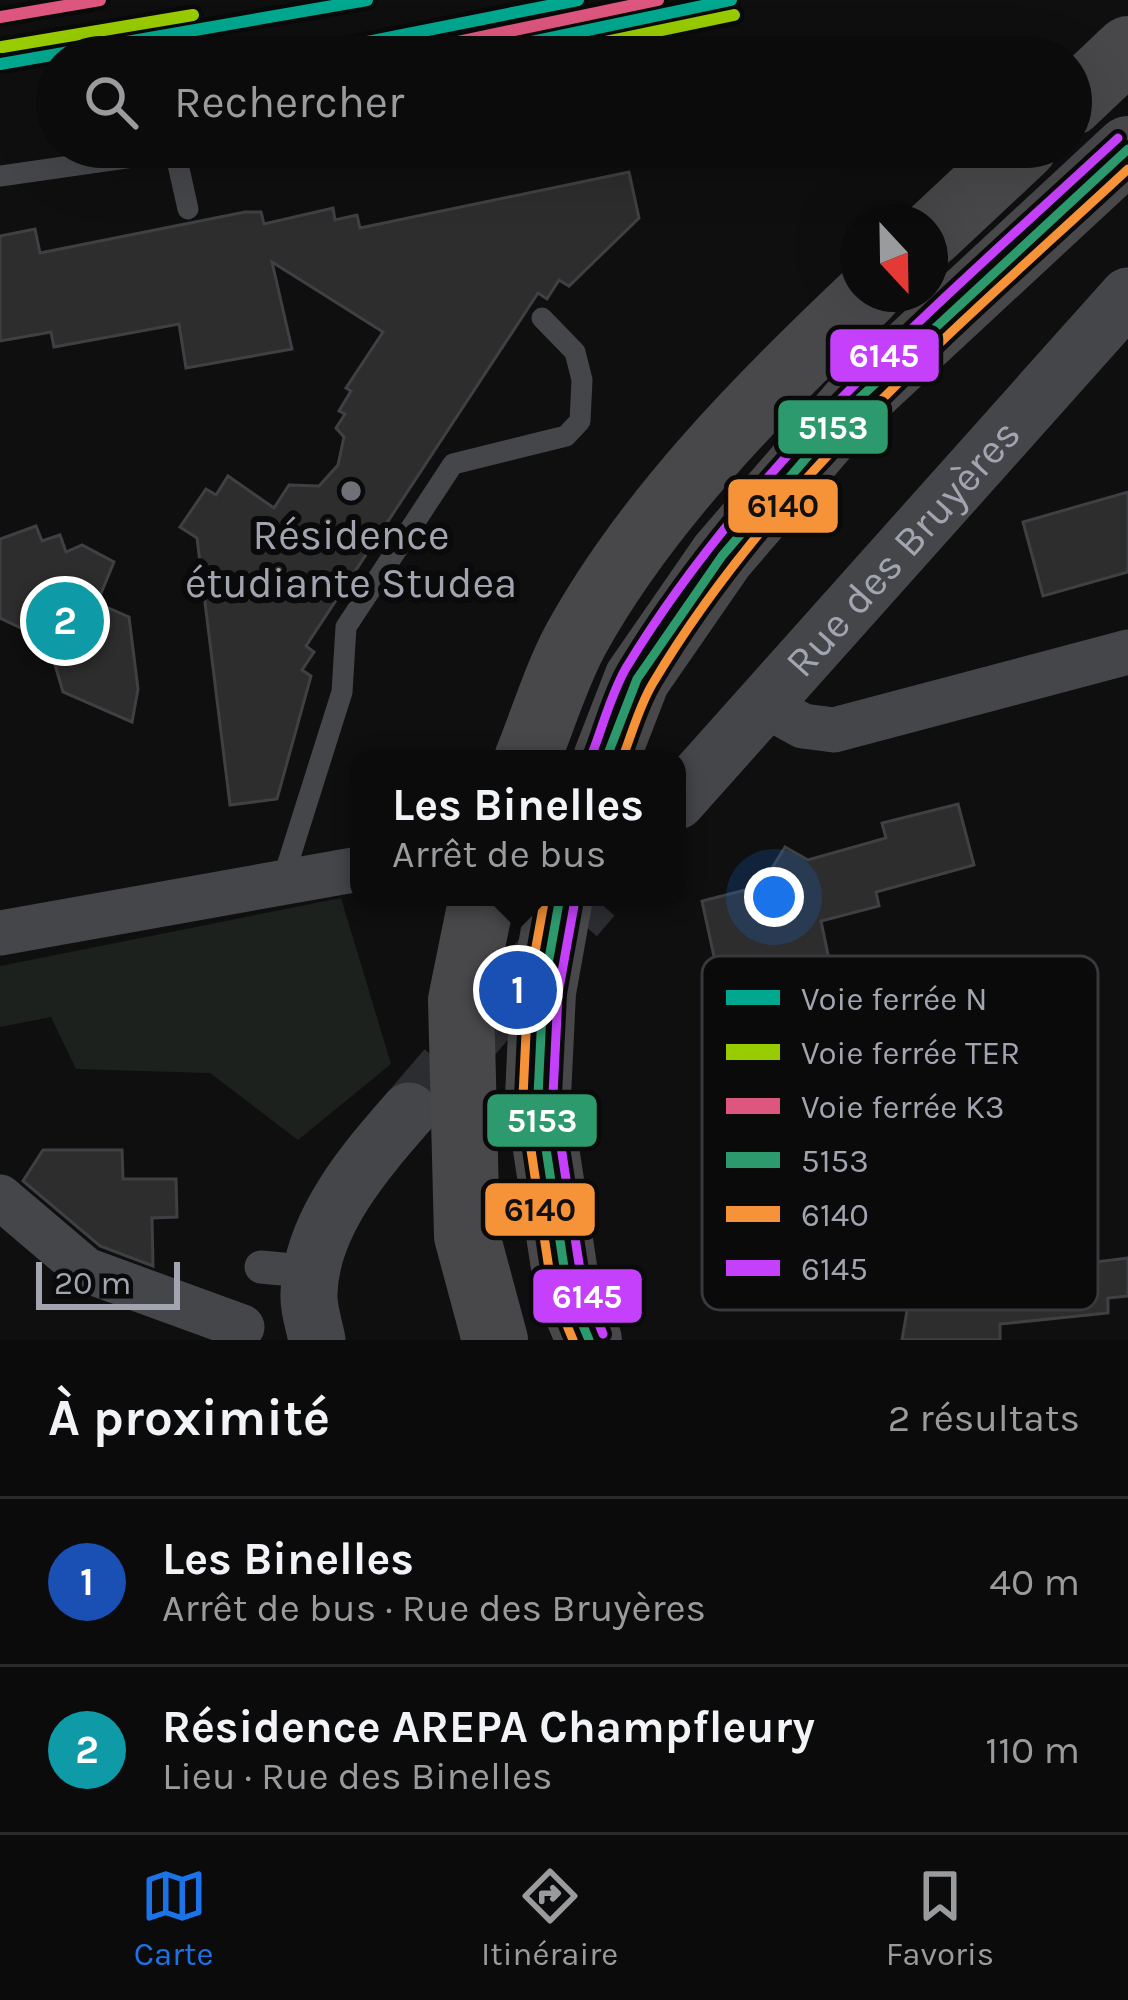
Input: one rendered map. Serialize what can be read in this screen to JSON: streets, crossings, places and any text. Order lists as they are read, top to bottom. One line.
{"streets":{"street":["Rue des Bruyères"]},"places":["Résidence étudiante Studea"],"lines":["rail line N","rail line K3","rail line TER","transit line 6145","transit line 5153","transit line 6140"],"legend":["Voie ferrée N","Voie ferrée TER","Voie ferrée K3","5153","6140","6145"],"scale_bar":"20 m","north":"bottom","page":{"search":"Rechercher","pins":["2","1"],"popup":["Les Binelles","Arrêt de bus"],"scale":"20 m","heading":["À proximité","2 résultats"],"list":[{"mark":"1","name":"Les Binelles","note":"Arrêt de bus · Rue des Bruyères","value":"40 m"},{"mark":"2","name":"Résidence AREPA Champfleury","note":"Lieu · Rue des Binelles","value":"110 m"}],"nav":["Carte","Itinéraire","Favoris"]}}
